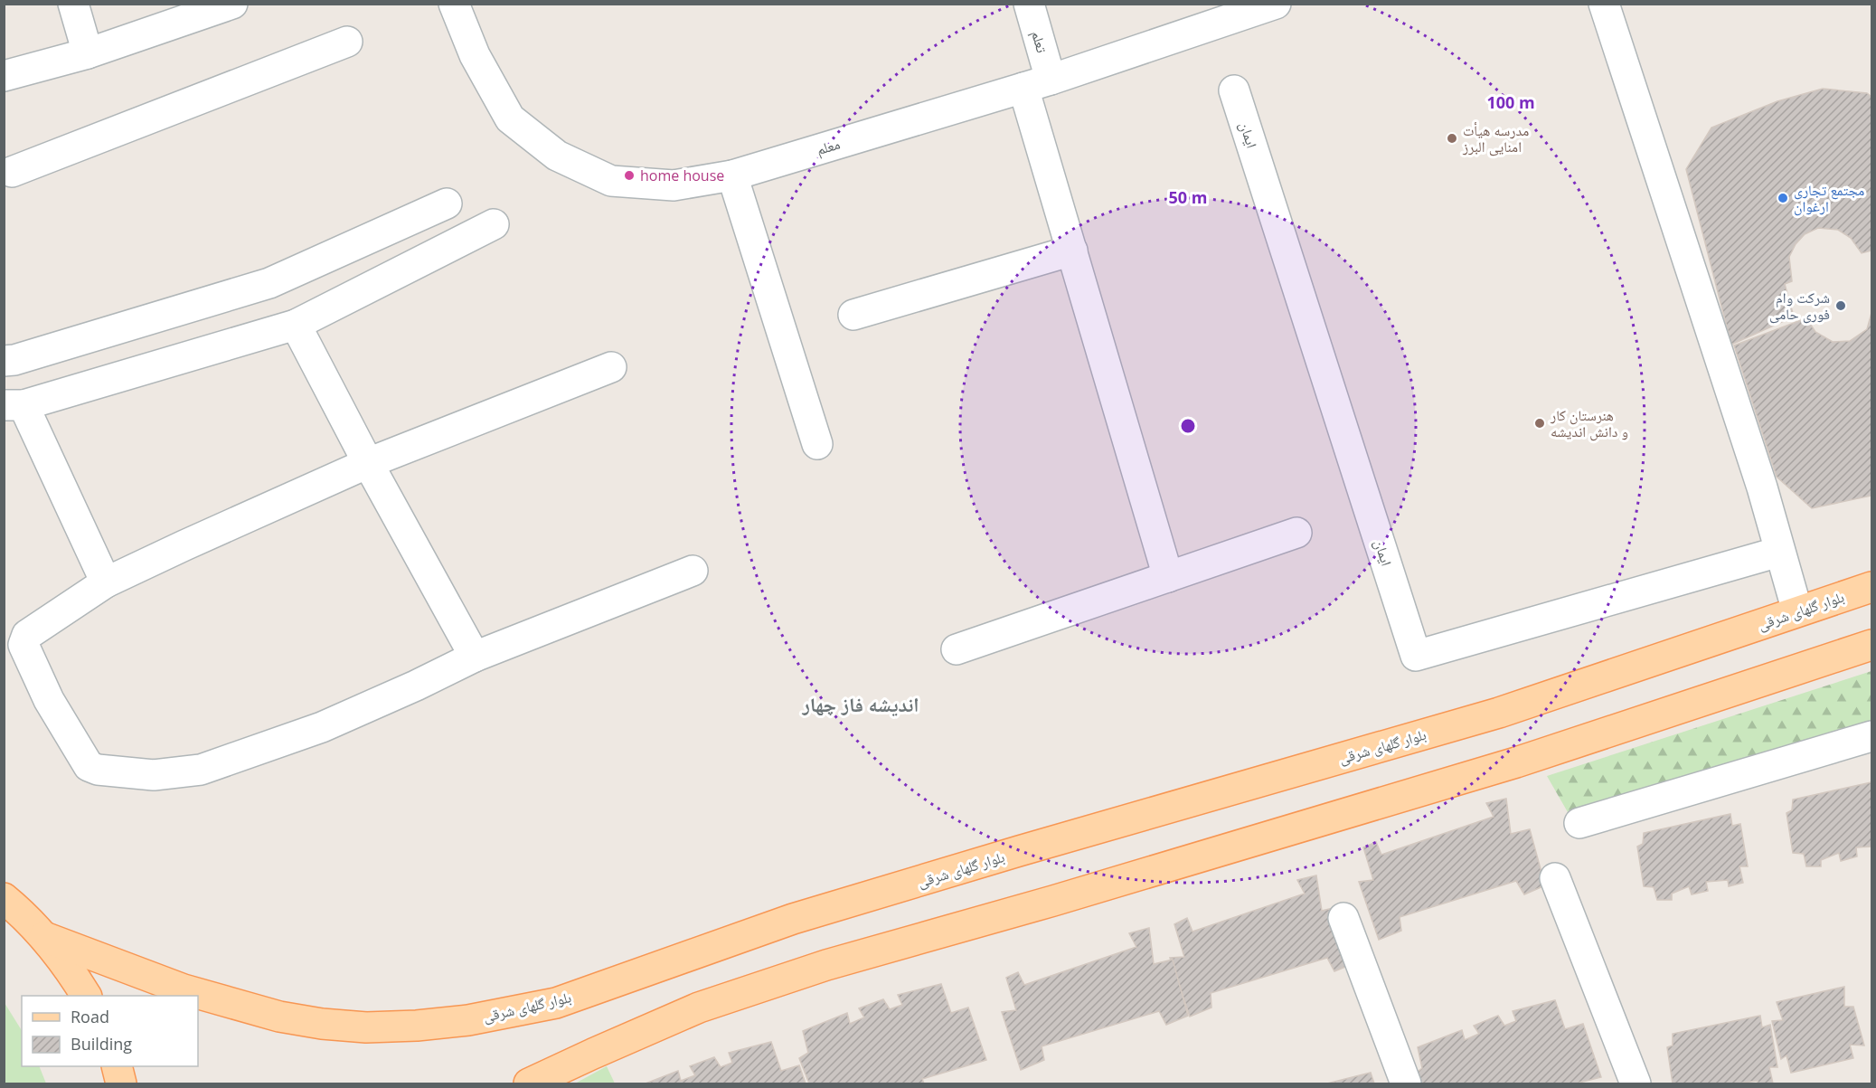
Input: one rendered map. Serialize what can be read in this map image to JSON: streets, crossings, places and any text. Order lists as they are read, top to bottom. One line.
{"streets":{"main road":["بلوار گلهای شرقی"],"street":["تعلم","ایمان","معلم"]},"crossings":[["تعلم","معلم"]],"districts":["اندیشه فاز چهار"],"places":["مدرسه هیأت امنایی البرز","home house","مجتمع تجاری ارغوان","شرکت وام فوری حامی","هنرستان کار و دانش اندیشه"],"legend":["Road","Building"],"rings":["100 m","50 m"]}
